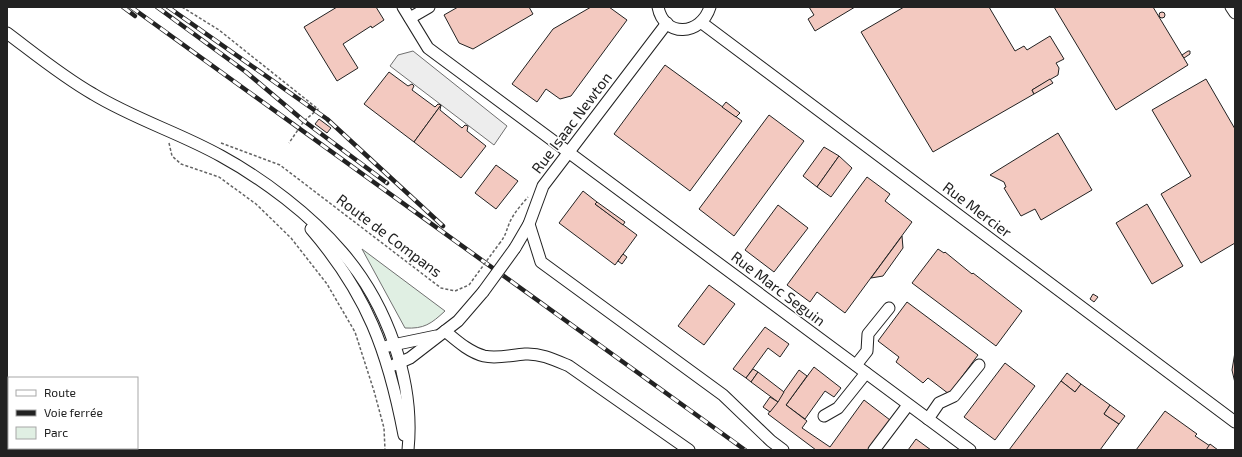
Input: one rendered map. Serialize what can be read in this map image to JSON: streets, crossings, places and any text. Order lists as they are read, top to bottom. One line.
{"streets":{"street":["Rue Isaac Newton","Rue Mercier","Rue Marc Seguin"],"path":["Route de Compans"]},"crossings":[["Rue Isaac Newton","Rue Marc Seguin"]],"legend":["Route","Voie ferrée","Parc"]}
